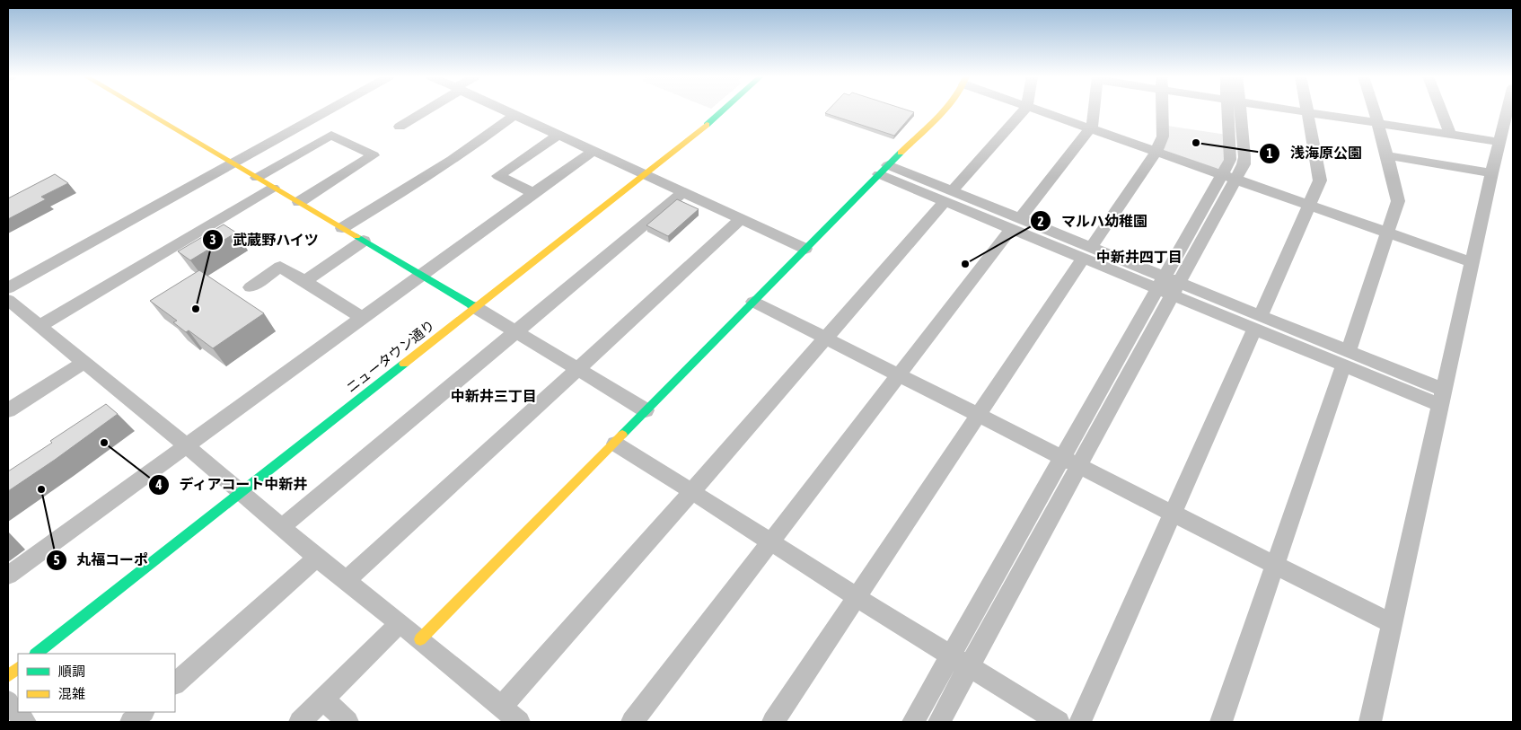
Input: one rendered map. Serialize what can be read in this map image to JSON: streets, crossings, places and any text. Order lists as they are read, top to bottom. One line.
{"streets":{"street":["ニュータウン通り"]},"districts":["中新井四丁目","中新井三丁目"],"places":["浅海原公園","マルハ幼稚園","武蔵野ハイツ","ディアコート中新井","丸福コーポ"],"legend":["順調","混雑"]}
